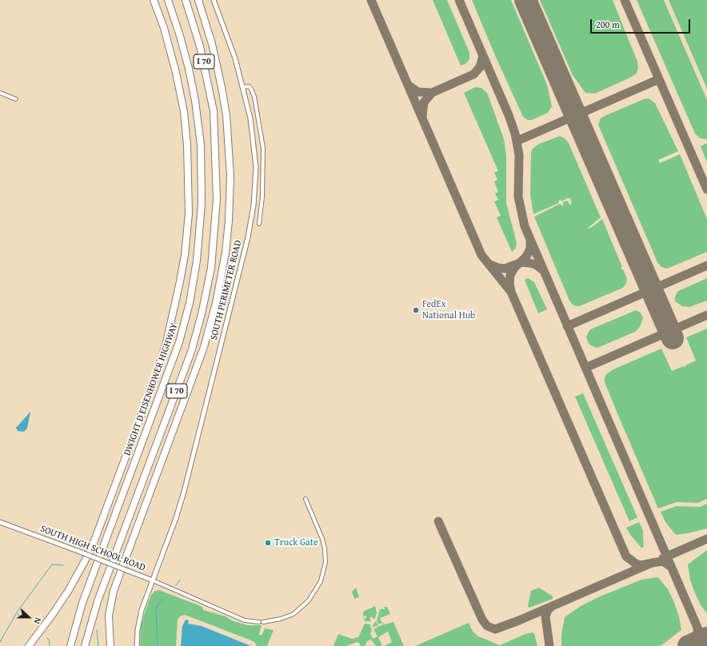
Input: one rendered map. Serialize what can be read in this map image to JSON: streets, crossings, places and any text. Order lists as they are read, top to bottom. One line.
{"streets":{"highway":["I 70","DWIGHT D EISENHOWER HIGHWAY"],"street":["SOUTH PERIMETER ROAD","SOUTH HIGH SCHOOL ROAD"]},"crossings":[["SOUTH PERIMETER ROAD","SOUTH HIGH SCHOOL ROAD"]],"places":["FedEx National Hub","Truck Gate"],"scale_bar":"200 m","north":"right"}
